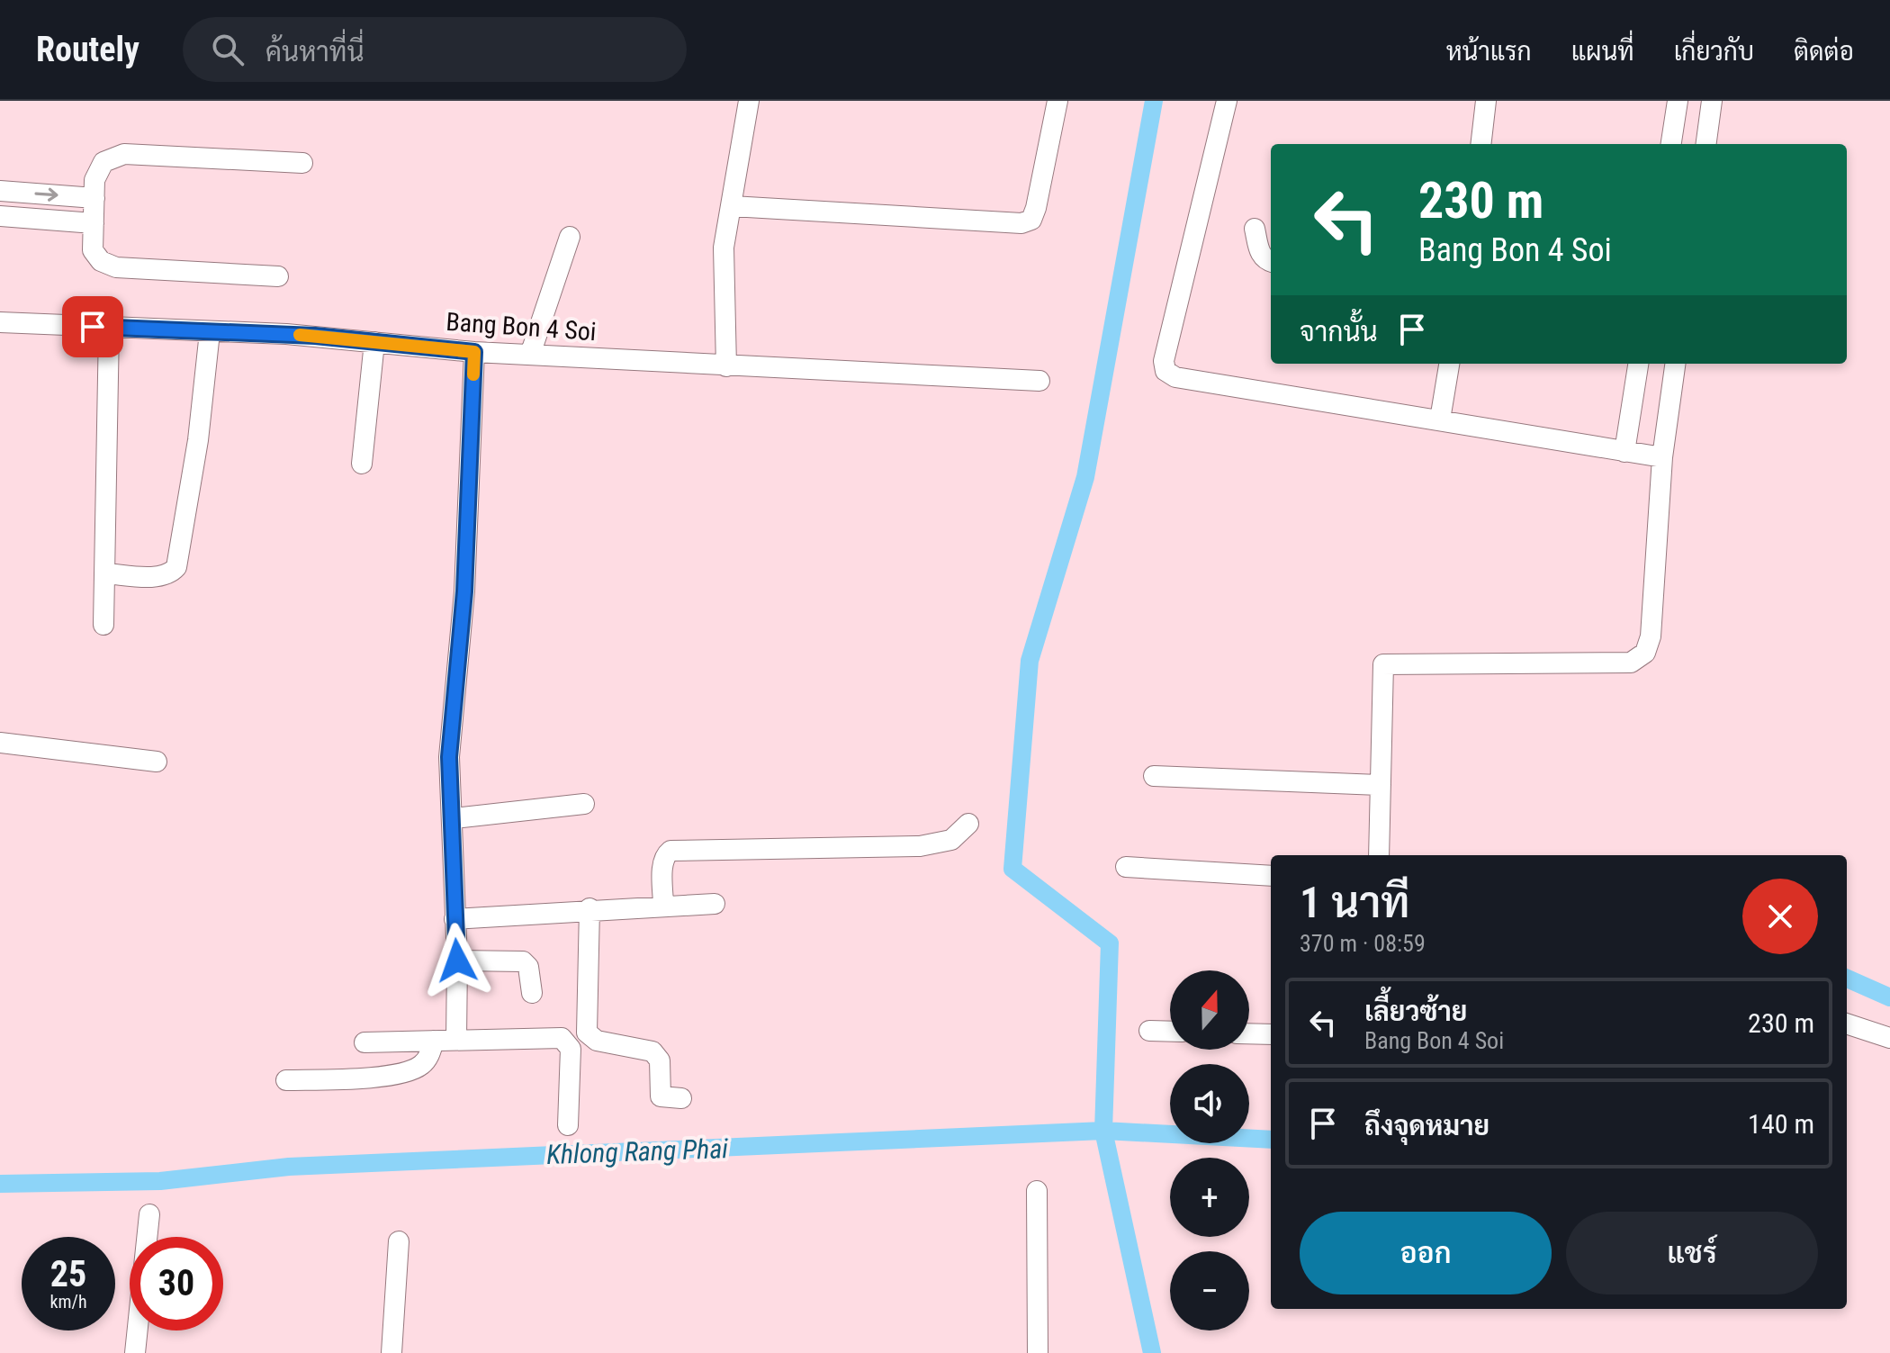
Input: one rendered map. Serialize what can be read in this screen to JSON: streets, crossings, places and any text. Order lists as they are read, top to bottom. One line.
{"streets":{"street":["Bang Bon 4 Soi"]},"water":["Khlong Rang Phai"],"north":"top","page":{"header":"Routely","search":"ค้นหาที่นี่","nav":["หน้าแรก","แผนที่","เกี่ยวกับ","ติดต่อ"],"turn":["230 m","Bang Bon 4 Soi"],"then":"จากนั้น","heading":["1 นาที","370 m · 08:59"],"map_buttons":["+","−"],"list":[{"name":"เลี้ยวซ้าย","note":"Bang Bon 4 Soi","value":"230 m"},{"name":"ถึงจุดหมาย","value":"140 m"}],"buttons":["ออก","แชร์"],"speed":"25 km/h","limit":"30"}}
